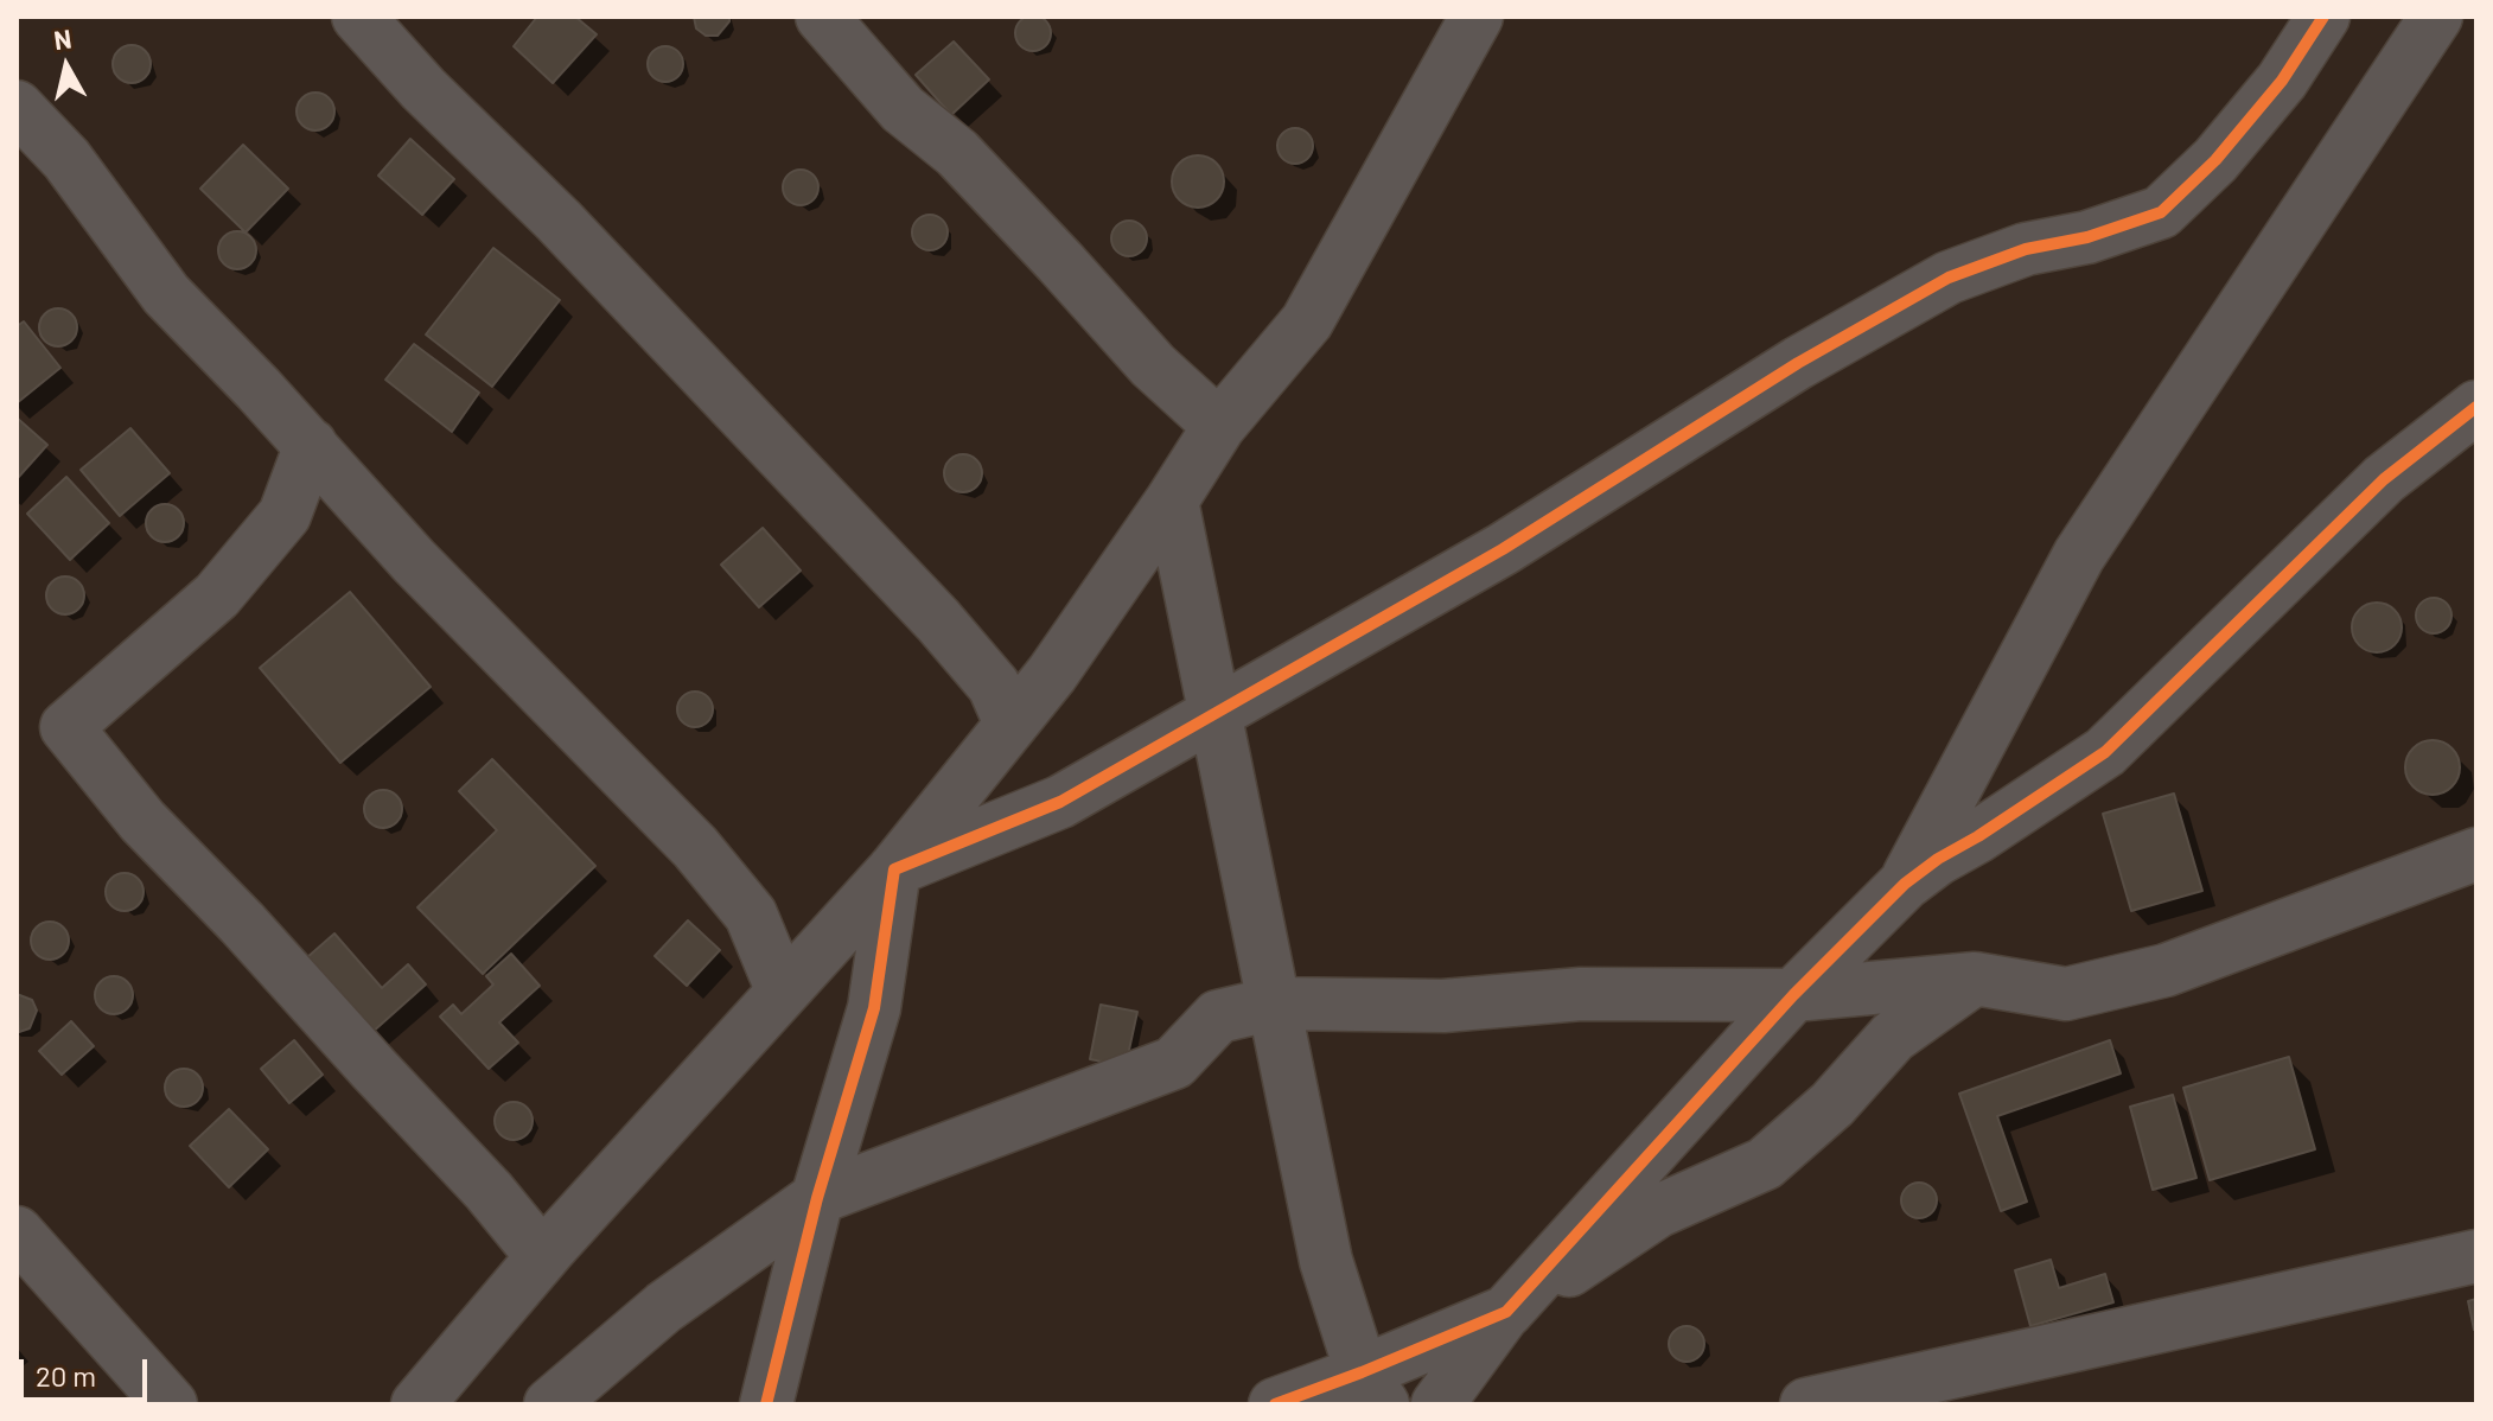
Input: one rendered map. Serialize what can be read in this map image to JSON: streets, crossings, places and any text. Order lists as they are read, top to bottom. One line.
{"scale_bar":"20 m","north":"top"}
